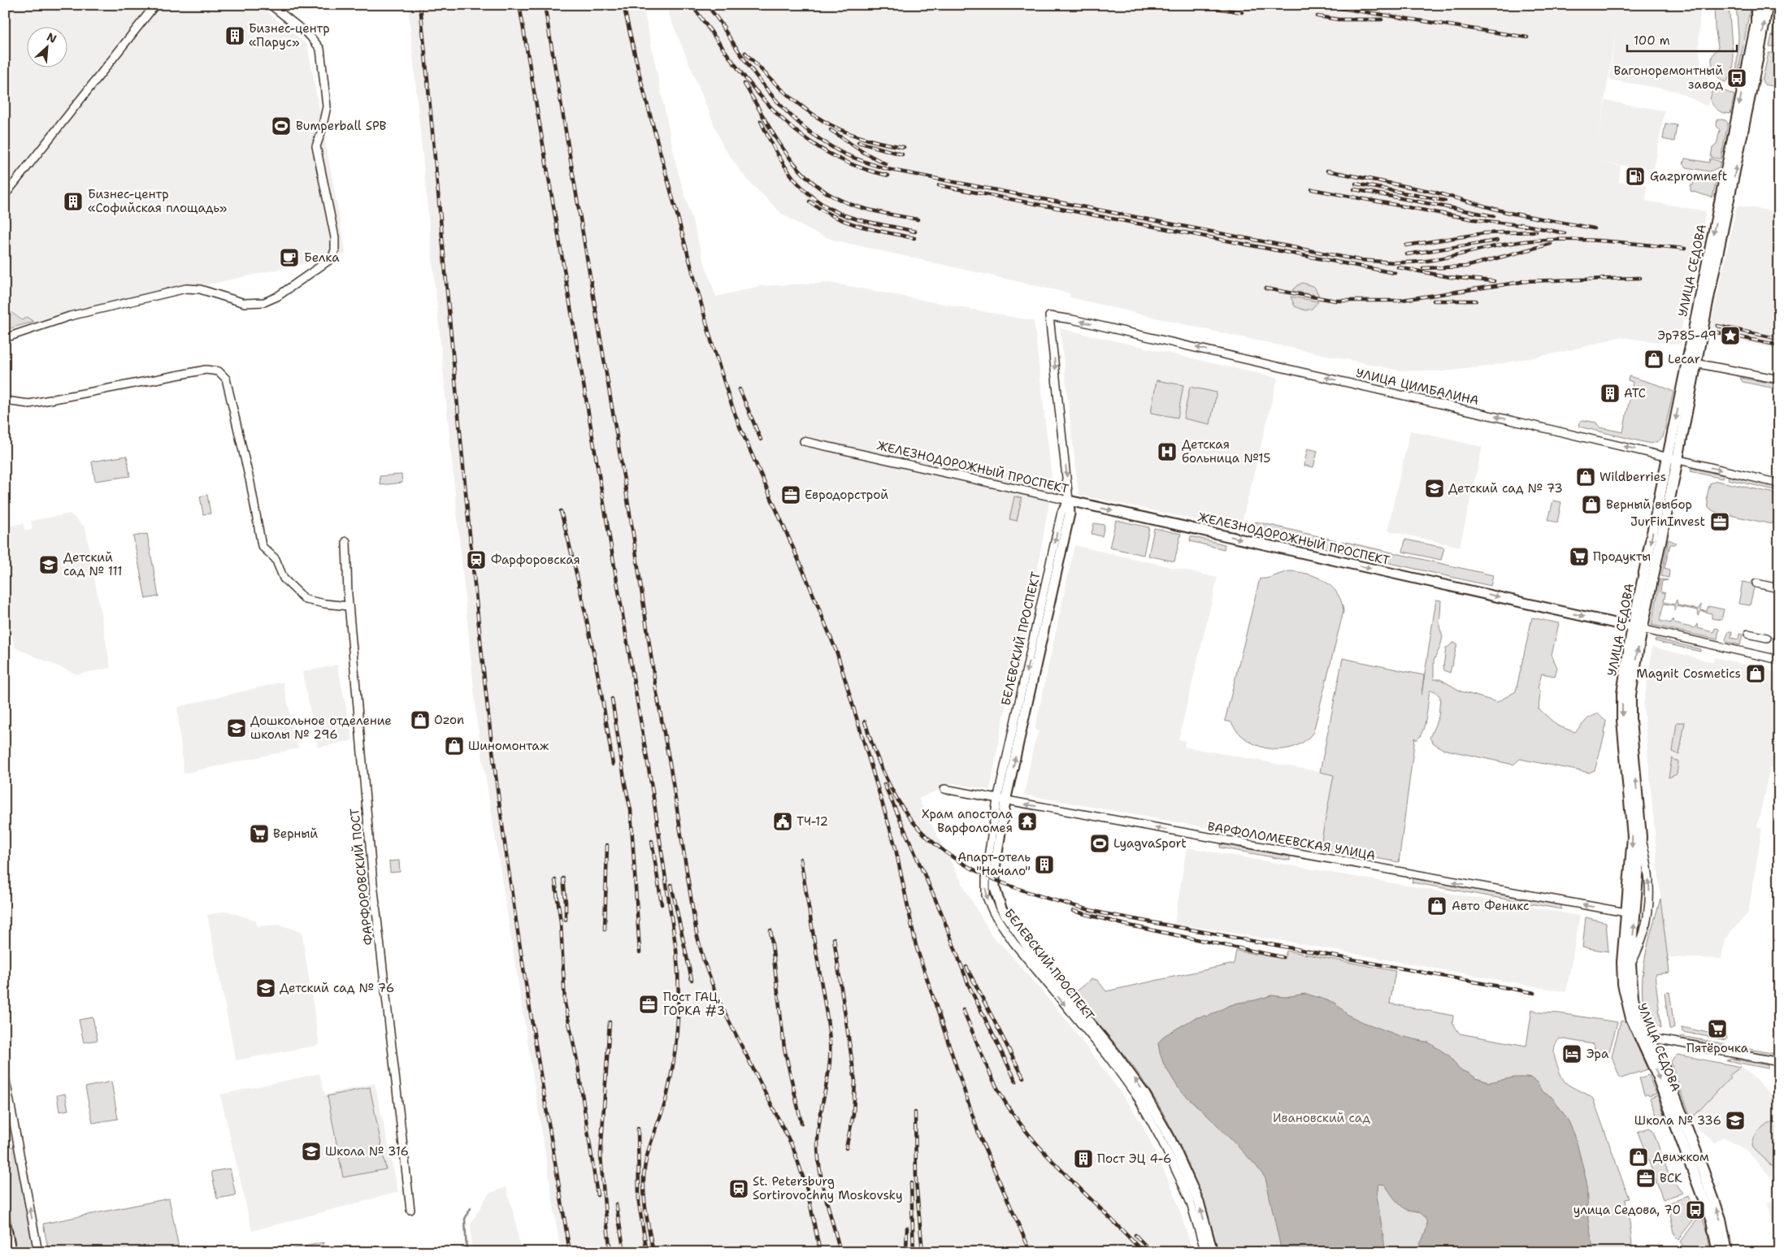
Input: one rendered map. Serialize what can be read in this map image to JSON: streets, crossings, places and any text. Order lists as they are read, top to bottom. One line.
{"streets":{"main road":["УЛИЦА СЕДОВА"],"street":["УЛИЦА ЦИМБАЛИНА","ЖЕЛЕЗНОДОРОЖНЫЙ ПРОСПЕКТ","БЕЛЕВСКИЙ ПРОСПЕКТ","ВАРФОЛОМЕЕВСКАЯ УЛИЦА","ФАРФОРОВСКИЙ ПОСТ"]},"crossings":[["УЛИЦА СЕДОВА","УЛИЦА ЦИМБАЛИНА"],["УЛИЦА СЕДОВА","ЖЕЛЕЗНОДОРОЖНЫЙ ПРОСПЕКТ"],["УЛИЦА СЕДОВА","ВАРФОЛОМЕЕВСКАЯ УЛИЦА"],["УЛИЦА ЦИМБАЛИНА","БЕЛЕВСКИЙ ПРОСПЕКТ"],["ЖЕЛЕЗНОДОРОЖНЫЙ ПРОСПЕКТ","БЕЛЕВСКИЙ ПРОСПЕКТ"],["БЕЛЕВСКИЙ ПРОСПЕКТ","ВАРФОЛОМЕЕВСКАЯ УЛИЦА"]],"one_way":["ЖЕЛЕЗНОДОРОЖНЫЙ ПРОСПЕКТ","ВАРФОЛОМЕЕВСКАЯ УЛИЦА"],"parks":["Ивановский сад"],"places":{"building":["Бизнес-центр «Парус»","Бизнес-центр «Софийская площадь»","АТС","Апарт-отель \"Начало\"","Пост ЭЦ 4-6"],"bus stop":["Вагоноремонтный завод","улица Седова, 70"],"sports":["Bumperball SPB","LyagvaSport"],"fuel station":["Gazpromneft"],"cafe":["Белка"],"place":["Эр785-49"],"shop":["Lecar","Wildberries","Верный выбор","Magnit Cosmetics","Ozon","Шиномонтаж","Авто Феникс","Движком"],"hospital":["Детская больница №15"],"school or university":["Детский сад № 73","Детский сад № 111","Дошкольное отделение школы № 296","Детский сад № 76","Школа № 336","Школа № 316"],"office":["Евродорстрой","JurFinInvest","Пост ГАЦ, ГОРКА #3","ВСК"],"supermarket":["Продукты","Верный","Пятёрочка"],"station":["Фарфоровская","St. Petersburg Sortirovochny Moskovsky"],"public building":["ТЧ-12"],"temple":["Храм апостола Варфоломея"],"hotel":["Эра"]},"scale_bar":"100 m","north":"top right"}
